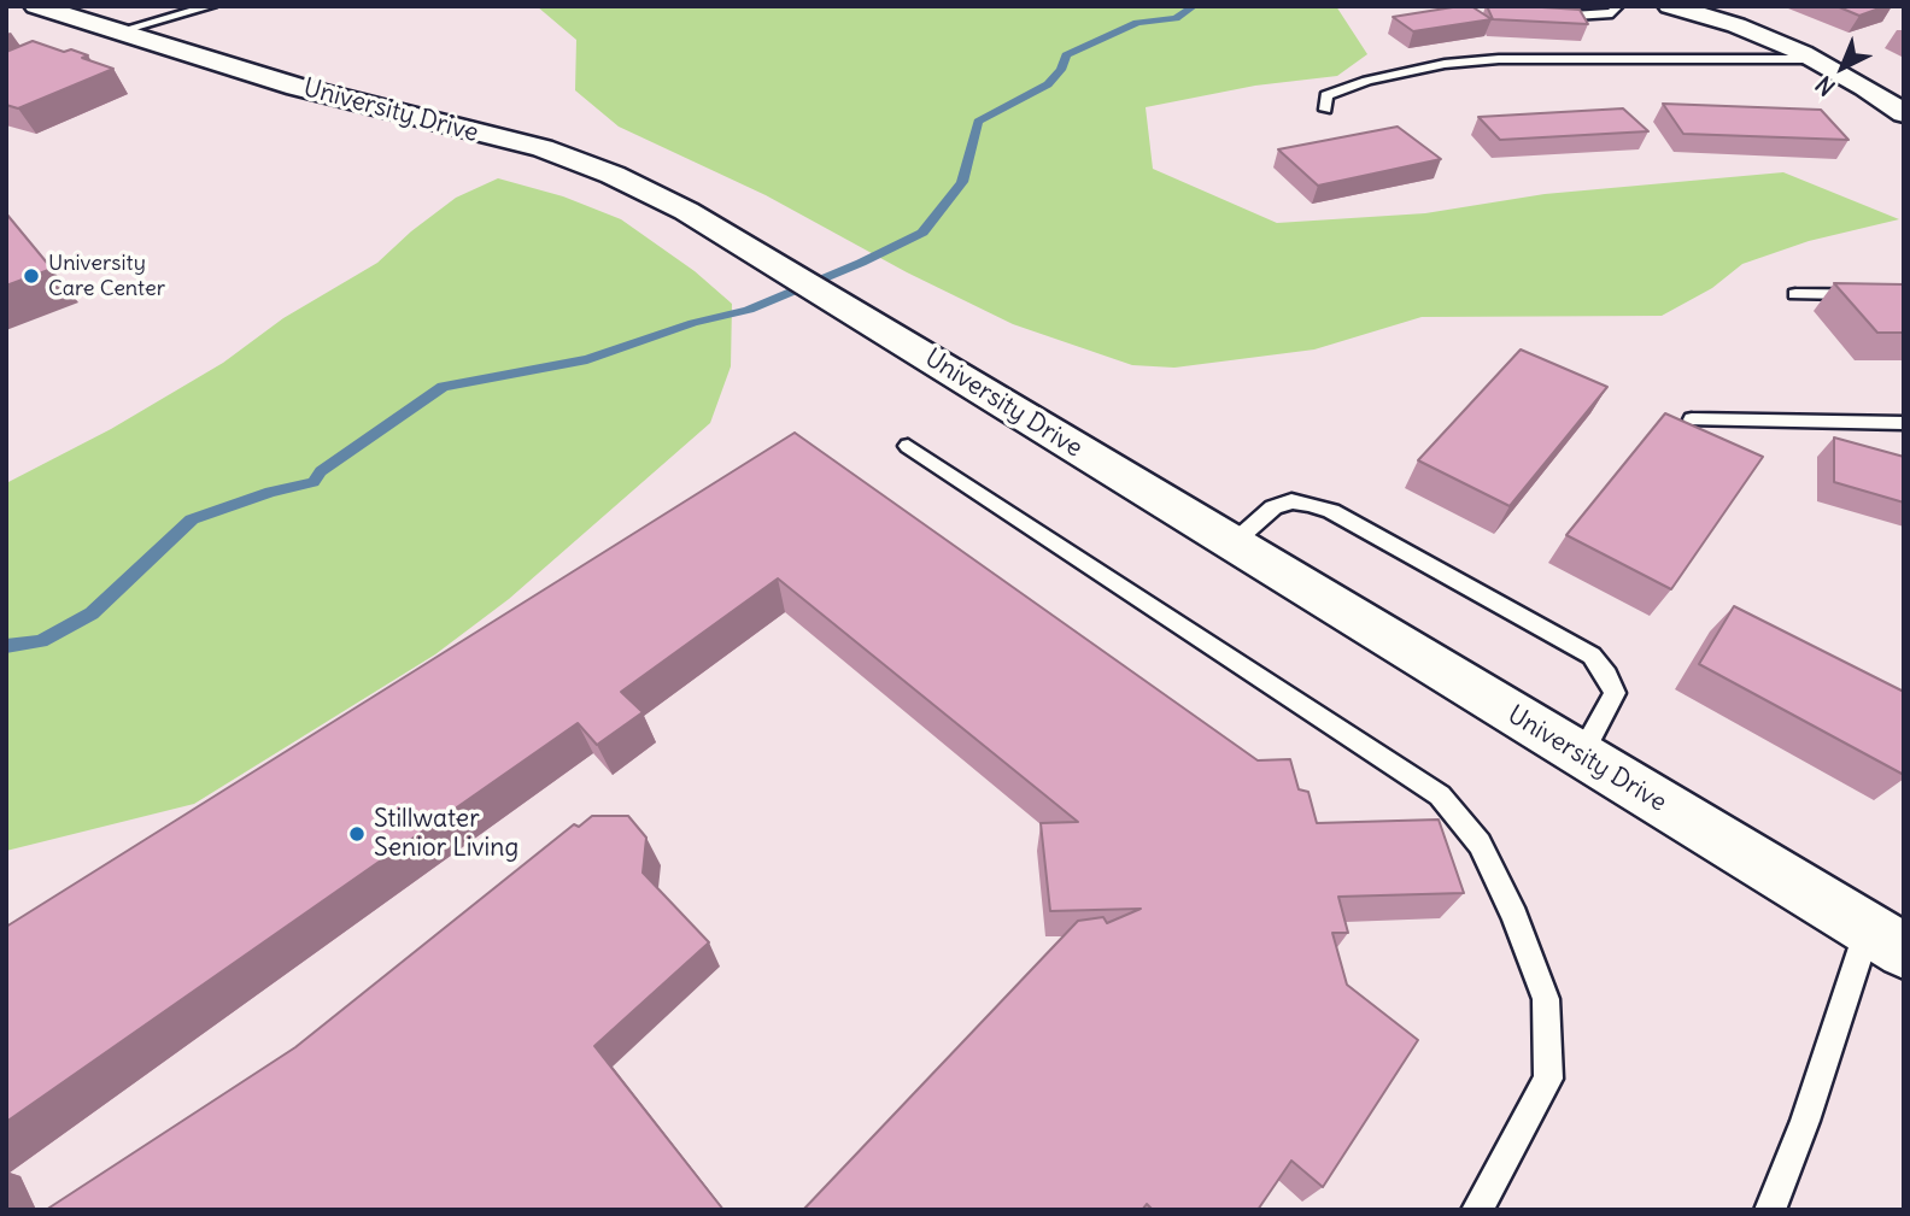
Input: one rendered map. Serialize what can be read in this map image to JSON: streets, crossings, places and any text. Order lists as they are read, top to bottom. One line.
{"streets":{"street":["University Drive"]},"places":["University Care Center","Stillwater Senior Living"],"north":"bottom left"}
